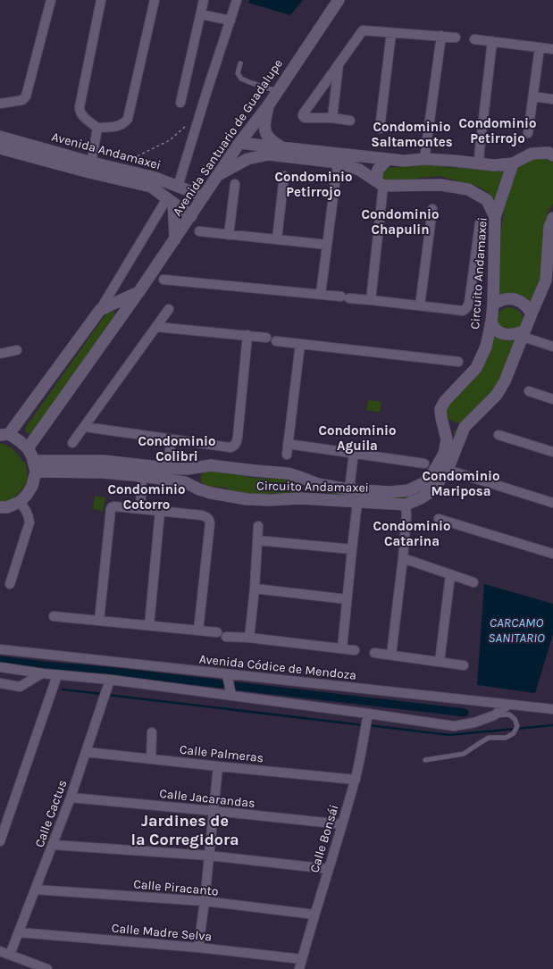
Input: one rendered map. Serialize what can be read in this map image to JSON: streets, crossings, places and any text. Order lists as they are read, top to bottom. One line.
{"streets":{"street":["Avenida Santuario de Guadalupe","Avenida Andamaxei","Circuito Andamaxei","Avenida Códice de Mendoza","Calle Palmeras","Calle Jacarandas","Calle Cactus","Calle Bonsái","Calle Piracanto","Calle Madre Selva"]},"crossings":[["Avenida Santuario de Guadalupe","Avenida Andamaxei"],["Calle Palmeras","Calle Cactus"],["Calle Palmeras","Calle Bonsái"],["Calle Jacarandas","Calle Cactus"],["Calle Jacarandas","Calle Bonsái"],["Calle Cactus","Calle Piracanto"],["Calle Cactus","Calle Madre Selva"],["Calle Bonsái","Calle Piracanto"],["Calle Bonsái","Calle Madre Selva"]],"districts":["Condominio Petirrojo","Condominio Saltamontes","Condominio Petirrojo","Condominio Chapulin","Condominio Aguila","Condominio Colibri","Condominio Mariposa","Condominio Cotorro","Condominio Catarina","Jardines de la Corregidora"],"water":["CARCAMO SANITARIO"]}
